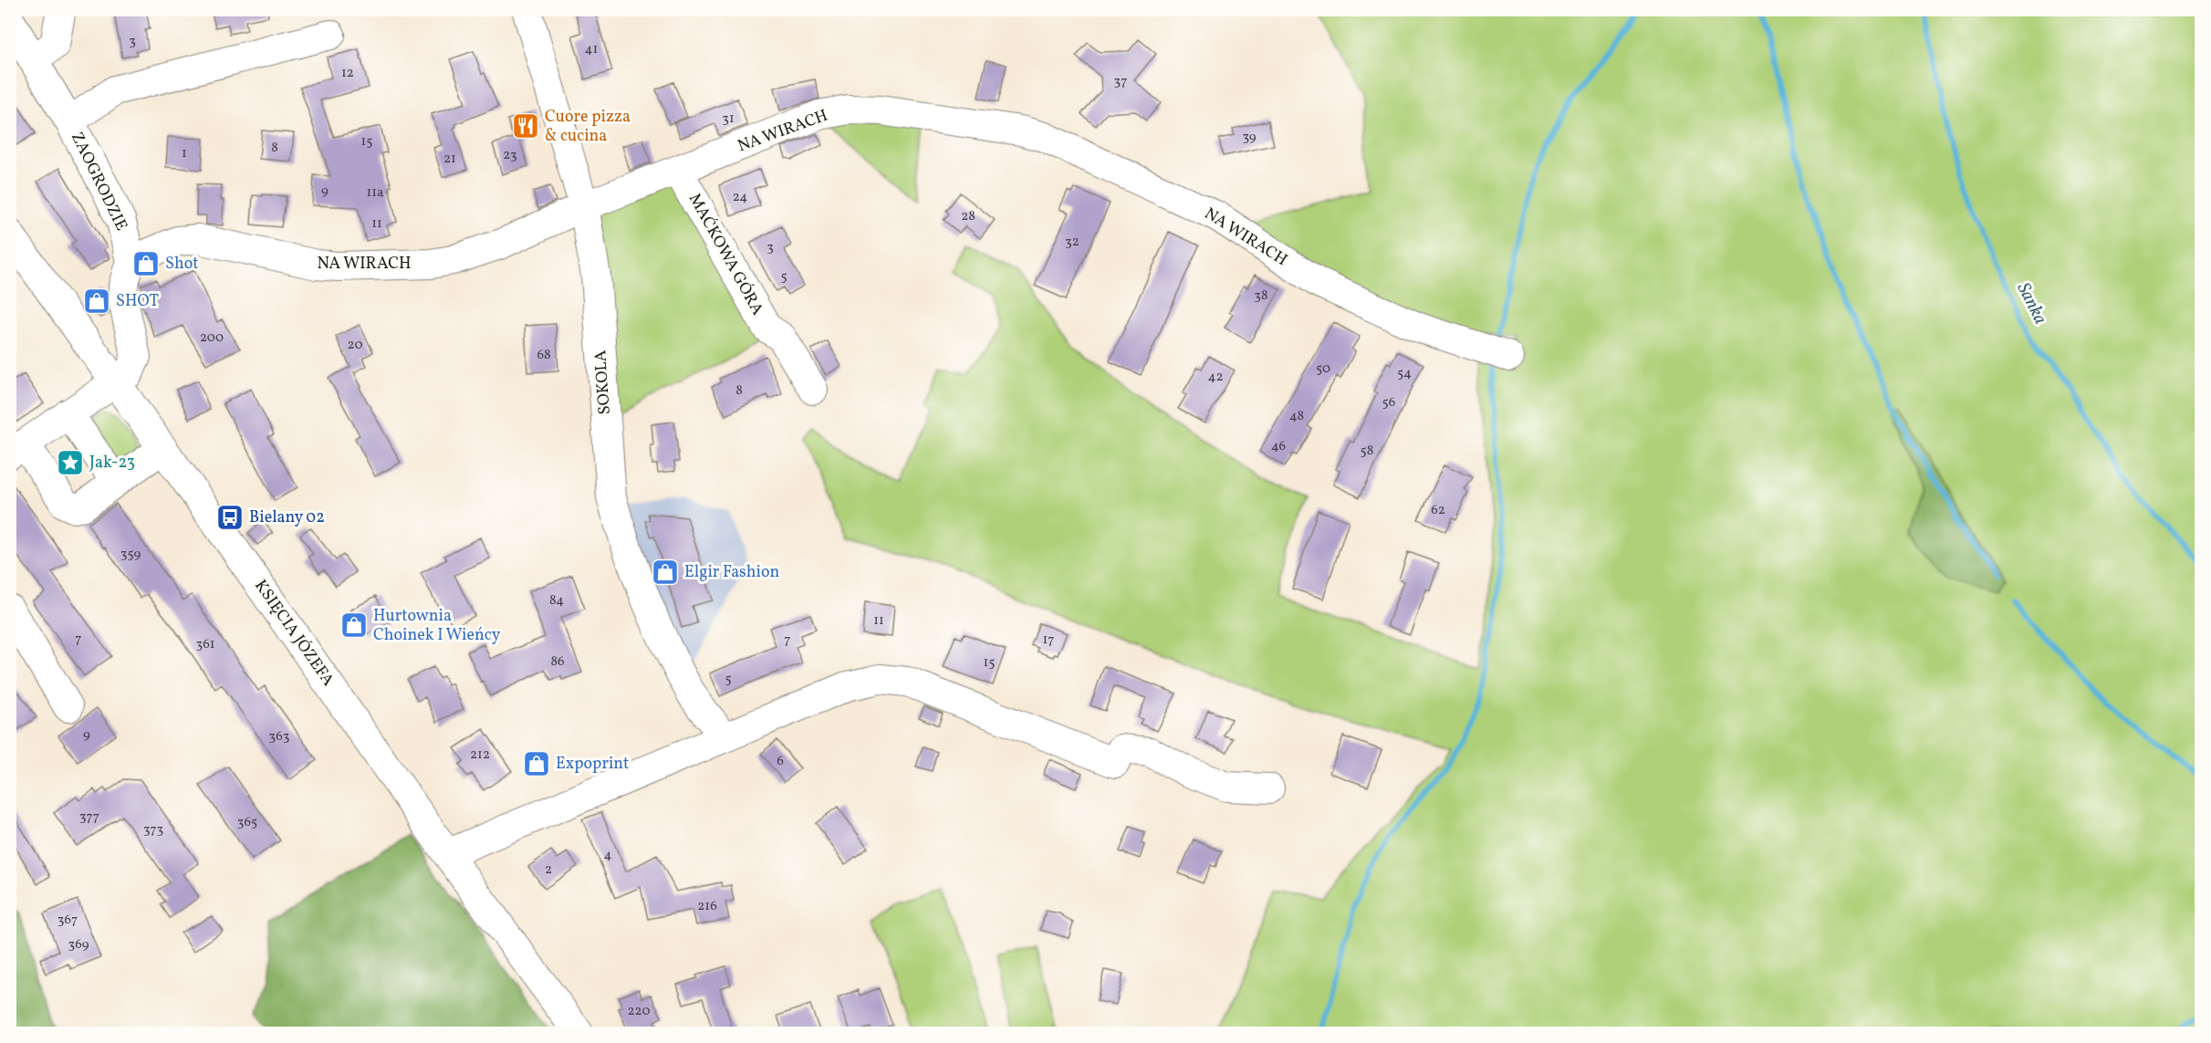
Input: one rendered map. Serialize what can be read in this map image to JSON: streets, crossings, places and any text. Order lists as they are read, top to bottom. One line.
{"streets":{"street":["NA WIRACH","ZAOGRODZIE","MAĆKOWA GÓRA","SOKOLA","KSIĘCIA JÓZEFA"]},"crossings":[["NA WIRACH","ZAOGRODZIE"],["NA WIRACH","MAĆKOWA GÓRA"],["NA WIRACH","SOKOLA"],["ZAOGRODZIE","KSIĘCIA JÓZEFA"]],"water":["Sanka"],"places":{"restaurant":["Cuore pizza & cucina"],"shop":["Shot","SHOT","Elgir Fashion","Hurtownia Choinek I Wieńcy","Expoprint"],"place":["Jak-23"],"bus stop":["Bielany 02"]},"house_numbers":["3","41","12","37","31","39","15","8","1","23","21","9","11a","24","28","11","32","3","5","38","200","20","68","50","54","42","8","56","48","46","58","62","359","84","11","7","7","17","361","86","15","5","9","363","212","6","377","365","373","4","2","216","367","369","220"]}
